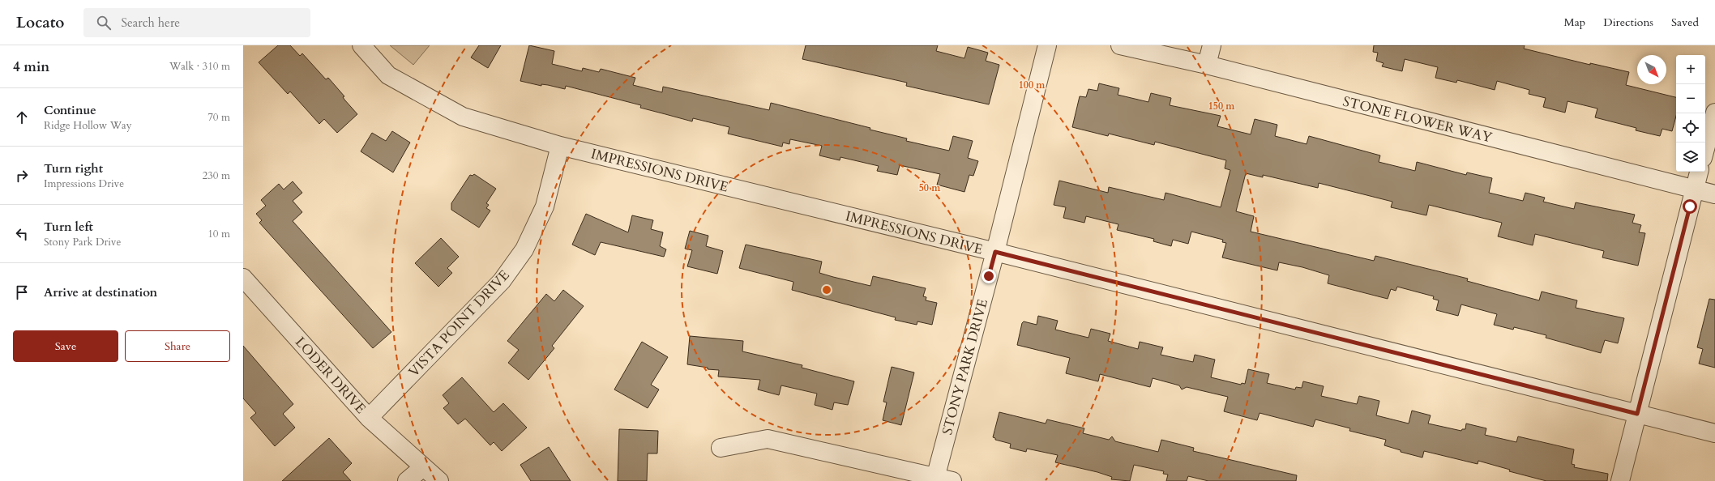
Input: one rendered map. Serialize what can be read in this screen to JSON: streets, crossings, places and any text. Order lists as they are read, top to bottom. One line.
{"streets":{"street":["STONE FLOWER WAY","IMPRESSIONS DRIVE","VISTA POINT DRIVE","STONY PARK DRIVE","LODER DRIVE"]},"crossings":[["IMPRESSIONS DRIVE","VISTA POINT DRIVE"],["IMPRESSIONS DRIVE","STONY PARK DRIVE"],["VISTA POINT DRIVE","LODER DRIVE"]],"north":"bottom right","page":{"header":"Locato","search":"Search here","nav":["Map","Directions","Saved"],"heading":["4 min","Walk · 310 m"],"map_buttons":["+","−"],"list":[["Continue","Ridge Hollow Way","70 m"],["Turn right","Impressions Drive","230 m"],["Turn left","Stony Park Drive","10 m"],"Arrive at destination"],"buttons":["Save","Share"]},"rings":["100 m","150 m","50 m"]}
